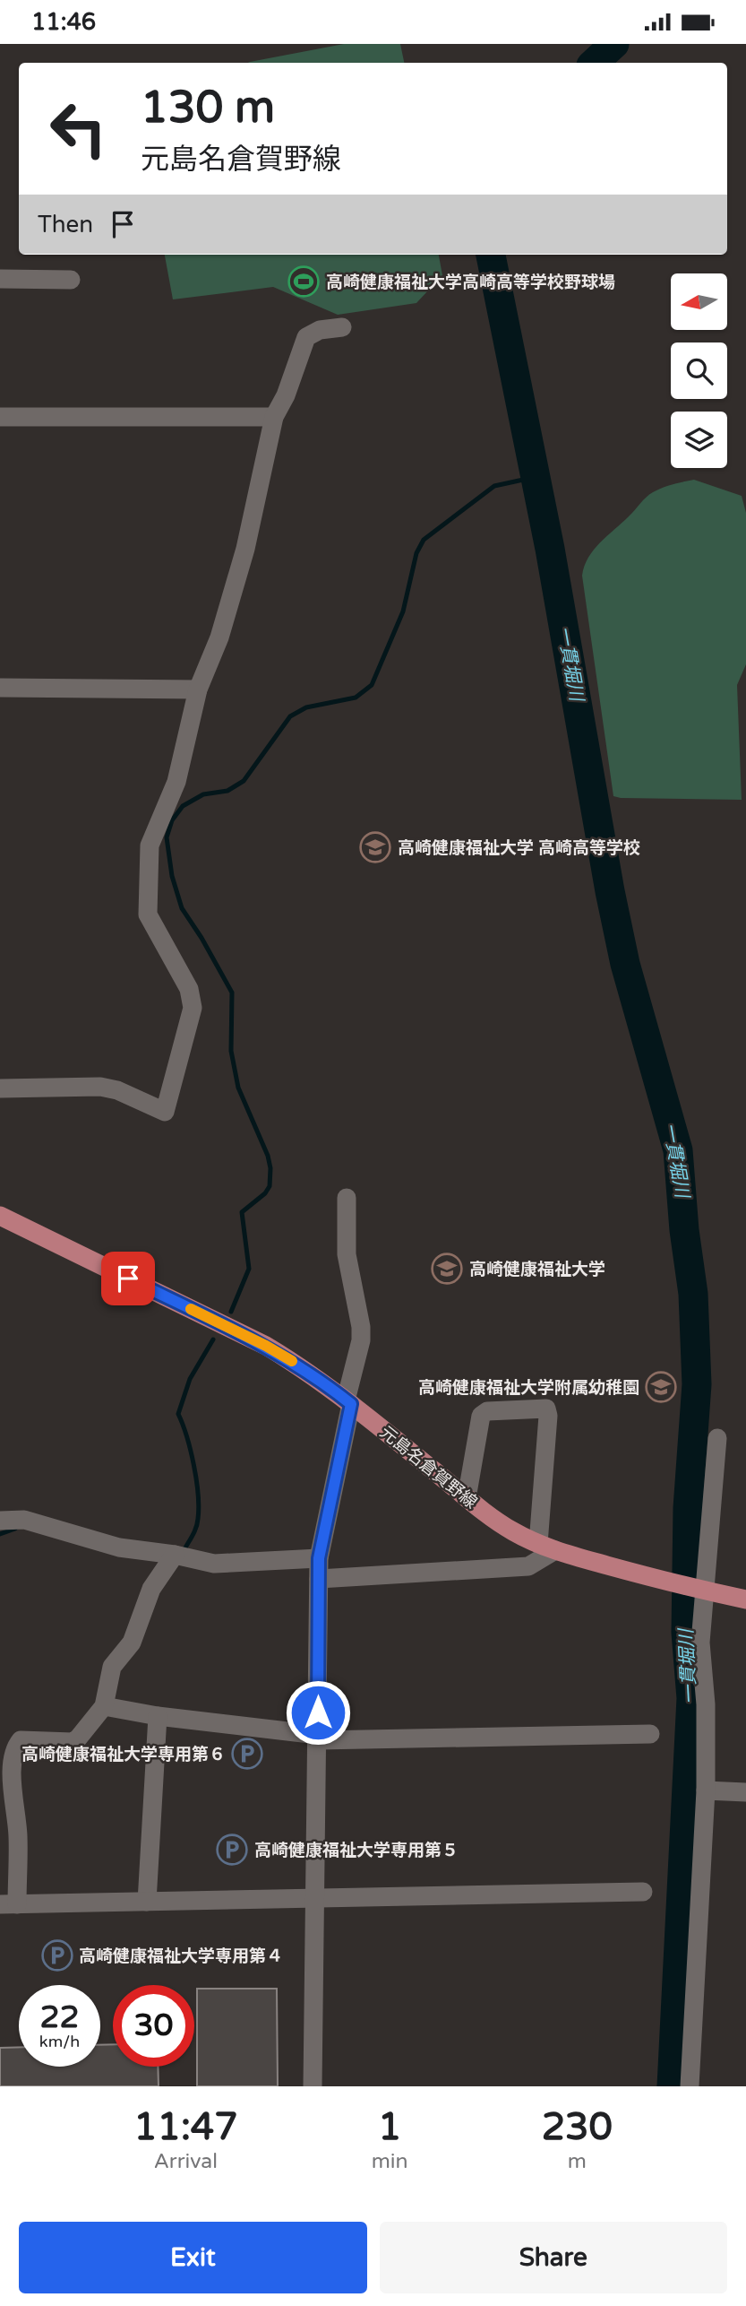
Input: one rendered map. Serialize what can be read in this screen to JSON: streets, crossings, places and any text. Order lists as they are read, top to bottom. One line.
{"streets":{"main road":["元島名倉賀野線"]},"water":["一貫堀川"],"places":{"sports":["高崎健康福祉大学高崎高等学校野球場"],"school or university":["高崎健康福祉大学 高崎高等学校","高崎健康福祉大学","高崎健康福祉大学附属幼稚園"],"parking":["高崎健康福祉大学専用第６","高崎健康福祉大学専用第５","高崎健康福祉大学専用第４"]},"north":"left","page":{"status":"11:46","turn":["130 m","元島名倉賀野線"],"then":"Then","speed":"22 km/h","limit":"30","eta":["11:47","Arrival","1","min","230","m"],"buttons":["Exit","Share"]}}
